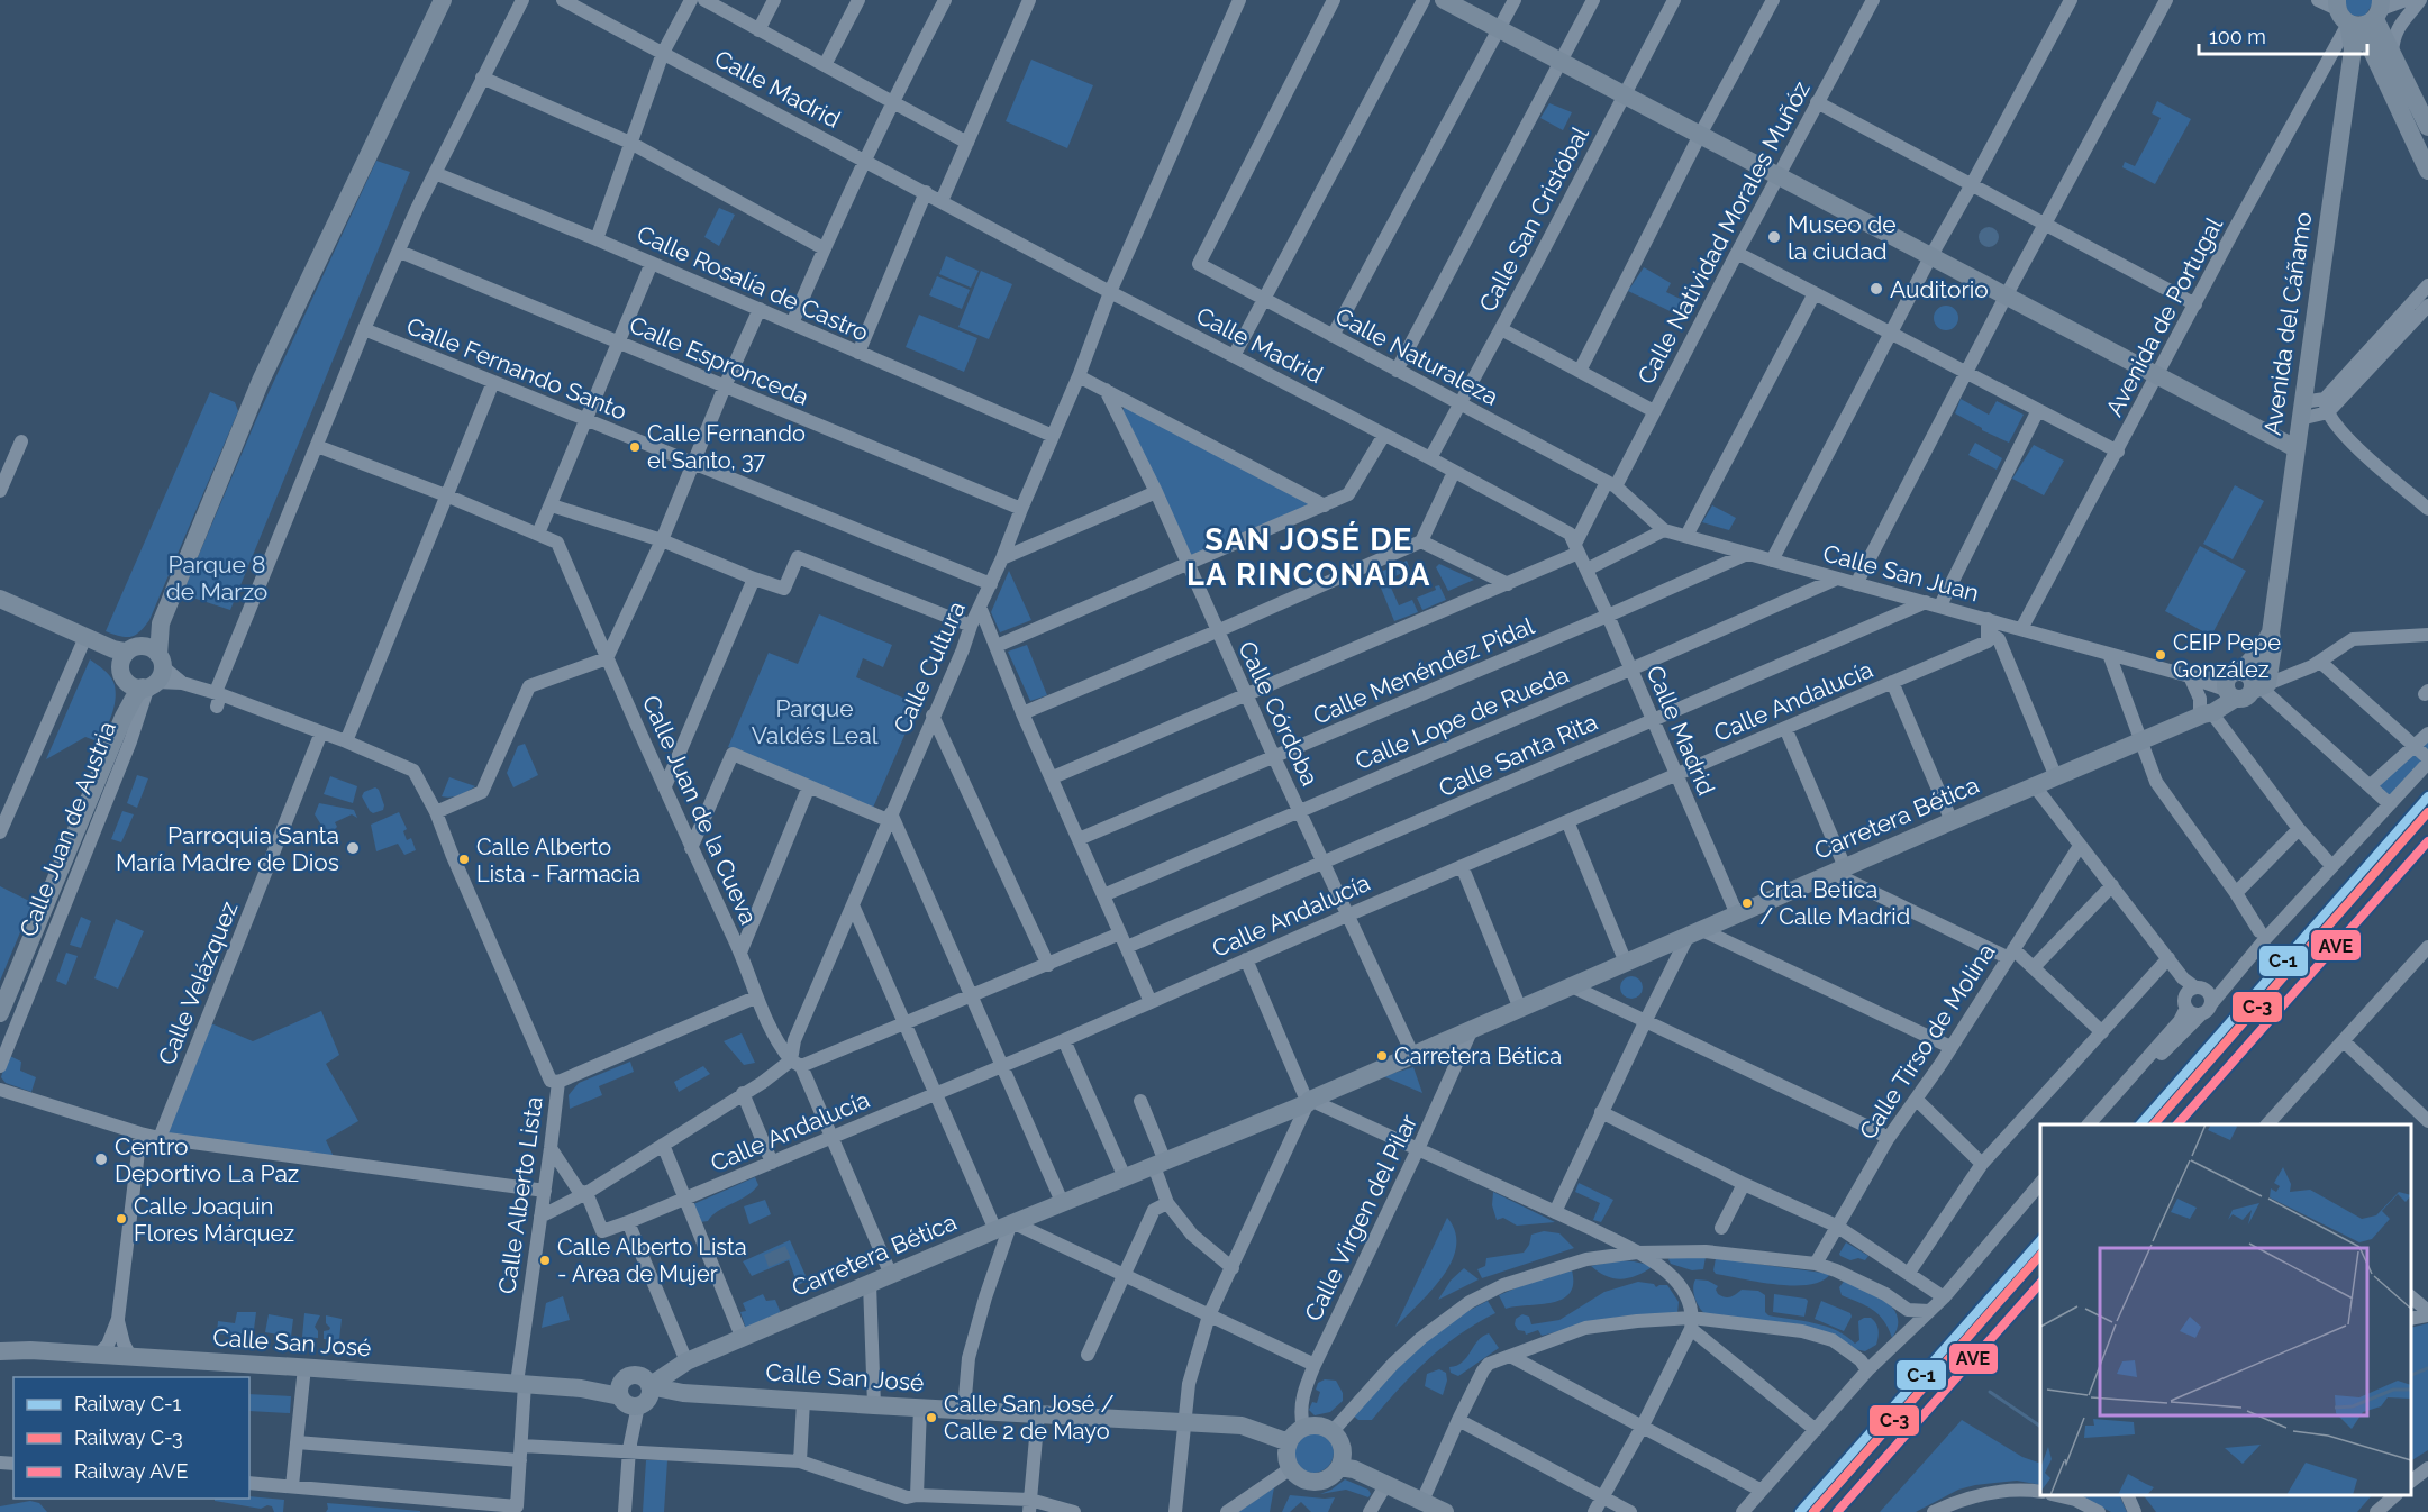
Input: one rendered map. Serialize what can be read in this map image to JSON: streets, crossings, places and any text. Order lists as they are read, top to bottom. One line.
{"streets":{"main road":["Avenida del Cáñamo","Carretera Bética","Calle Juan de Austria","Calle San José"],"street":["Calle Madrid","Calle San Cristóbal","Calle Natividad Morales Muñóz","Calle Rosalía de Castro","Avenida de Portugal","Calle Naturaleza","Calle Espronceda","Calle Fernando Santo","Calle San Juan","Calle Cultura","Calle Menéndez Pidal","Calle Andalucía","Calle Córdoba","Calle Lope de Rueda","Calle Santa Rita","Calle Juan de la Cueva","Calle Velázquez","Calle Tirso de Molina","Calle Alberto Lista","Calle Virgen del Pilar"]},"crossings":[["Calle Madrid","Calle San Cristóbal"],["Calle Madrid","Calle Natividad Morales Muñóz"],["Calle Madrid","Calle Cultura"],["Calle Madrid","Calle Menéndez Pidal"],["Calle Madrid","Calle Andalucía"],["Calle Madrid","Calle Lope de Rueda"],["Calle Madrid","Calle Santa Rita"],["Calle Madrid","Carretera Bética"],["Calle San Cristóbal","Calle Naturaleza"],["Calle Natividad Morales Muñóz","Calle Naturaleza"],["Calle Natividad Morales Muñóz","Calle San Juan"],["Calle Rosalía de Castro","Calle Cultura"],["Avenida de Portugal","Avenida del Cáñamo"],["Avenida de Portugal","Calle San Juan"],["Avenida del Cáñamo","Calle San Juan"],["Avenida del Cáñamo","Carretera Bética"],["Calle Naturaleza","Calle San Juan"],["Calle Espronceda","Calle Cultura"],["Calle Fernando Santo","Calle Cultura"],["Calle San Juan","Calle Menéndez Pidal"],["Calle San Juan","Calle Andalucía"],["Calle San Juan","Calle Lope de Rueda"],["Calle San Juan","Calle Santa Rita"],["Calle San Juan","Carretera Bética"],["Calle Cultura","Calle Juan de la Cueva"],["Calle Menéndez Pidal","Calle Córdoba"],["Calle Andalucía","Calle Córdoba"],["Calle Andalucía","Calle Juan de la Cueva"],["Calle Córdoba","Calle Lope de Rueda"],["Calle Córdoba","Calle Santa Rita"],["Calle Córdoba","Carretera Bética"],["Calle Juan de la Cueva","Carretera Bética"],["Carretera Bética","Calle Virgen del Pilar"],["Carretera Bética","Calle San José"],["Calle Juan de Austria","Calle Alberto Lista"],["Calle Velázquez","Calle Alberto Lista"],["Calle Alberto Lista","Calle San José"],["Calle Virgen del Pilar","Calle San José"]],"districts":["SAN JOSÉ DE LA RINCONADA"],"parks":["Parque 8 de Marzo","Parque Valdés Leal"],"places":["Museo de la ciudad","Auditorio","Calle Fernando el Santo, 37","CEIP Pepe González","Parroquia Santa María Madre de Dios","Calle Alberto Lista - Farmacia","Crta. Betica / Calle Madrid","Carretera Bética","Centro Deportivo La Paz","Calle Joaquin Flores Márquez","Calle Alberto Lista - Area de Mujer","Calle San José / Calle 2 de Mayo"],"lines":["rail line C-1","rail line C-3","rail line AVE"],"legend":["Railway C-1","Railway C-3","Railway AVE"],"scale_bar":"100 m"}
